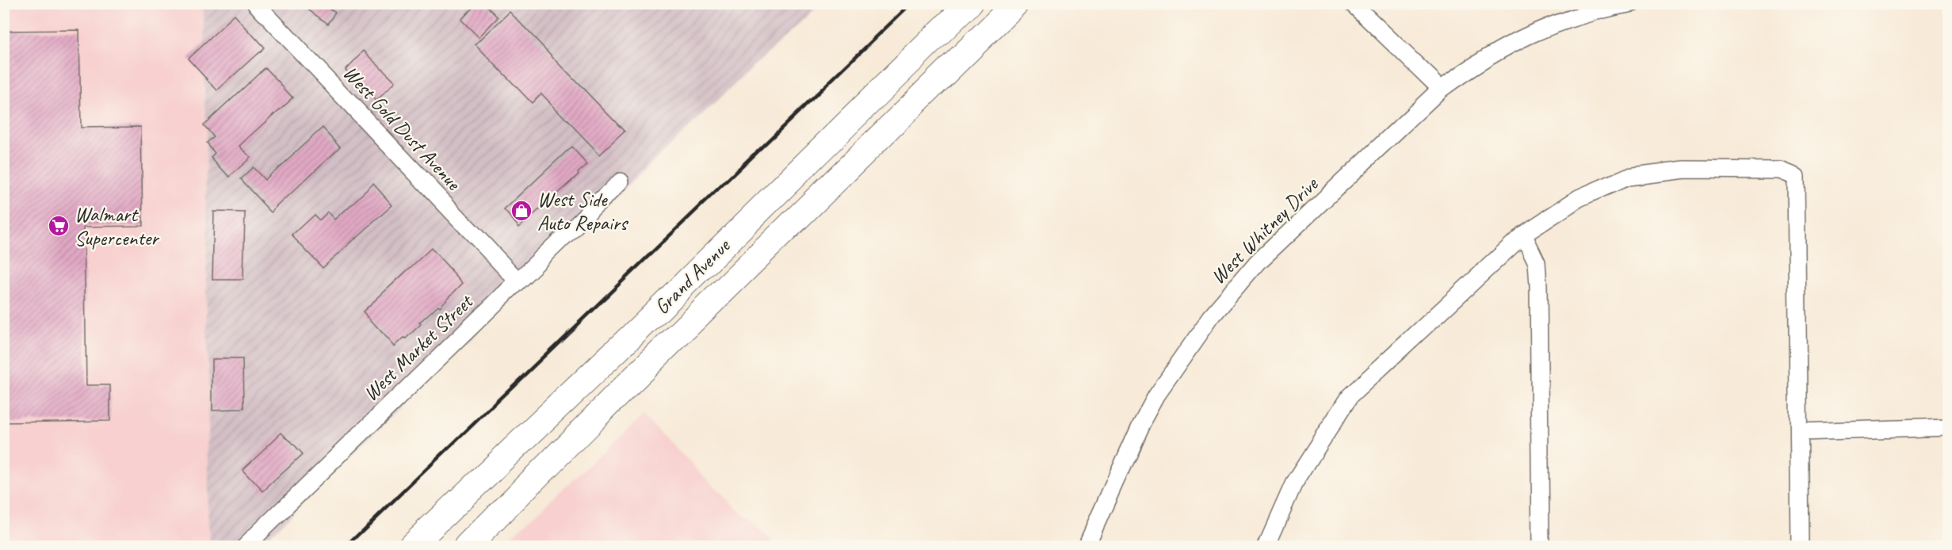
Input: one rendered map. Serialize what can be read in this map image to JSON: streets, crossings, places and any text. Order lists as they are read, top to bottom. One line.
{"streets":{"highway":["Grand Avenue"],"street":["West Gold Dust Avenue","West Whitney Drive","West Market Street"]},"crossings":[["West Gold Dust Avenue","West Market Street"]],"places":{"shop":["West Side Auto Repairs"],"supermarket":["Walmart Supercenter"]}}
